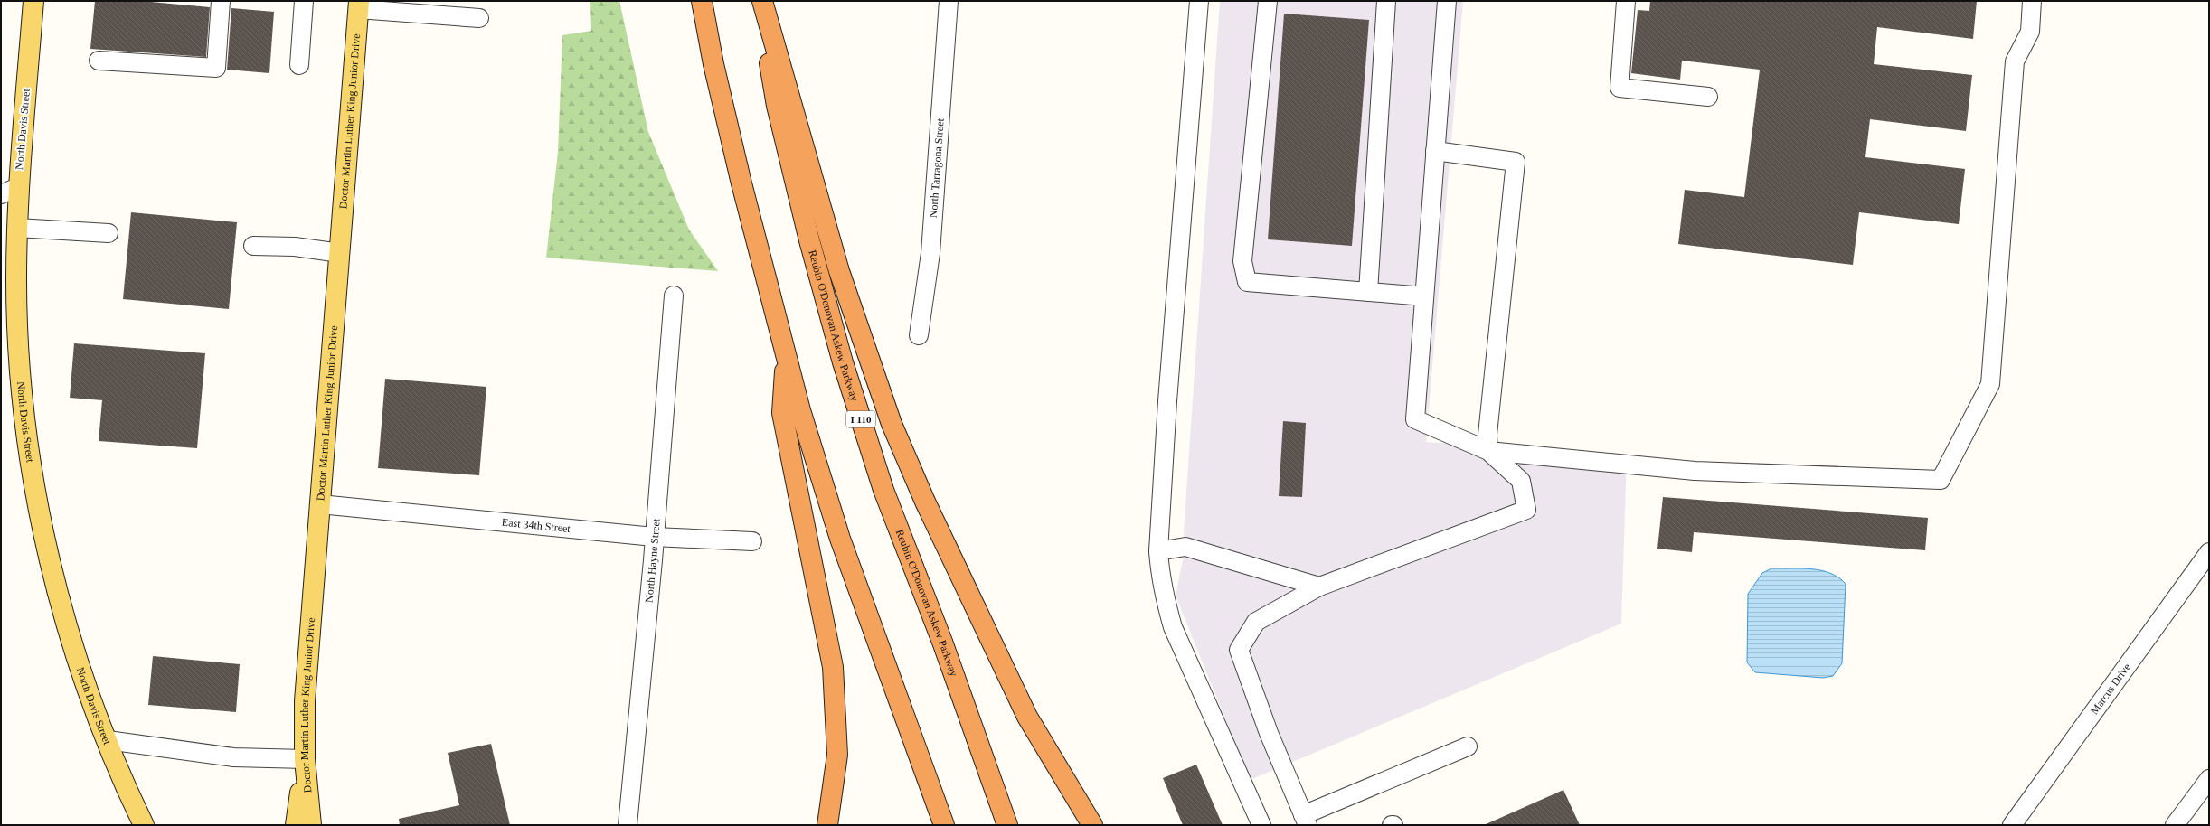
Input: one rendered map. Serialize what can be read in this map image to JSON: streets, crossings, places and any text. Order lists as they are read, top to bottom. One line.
{"streets":{"highway":["Reubin O'Donovan Askew Parkway","I 110"],"main road":["Doctor Martin Luther King Junior Drive","North Davis Street"],"street":["North Tarragona Street","East 34th Street","North Hayne Street","Marcus Drive"]},"crossings":[["Doctor Martin Luther King Junior Drive","East 34th Street"],["East 34th Street","North Hayne Street"]]}
